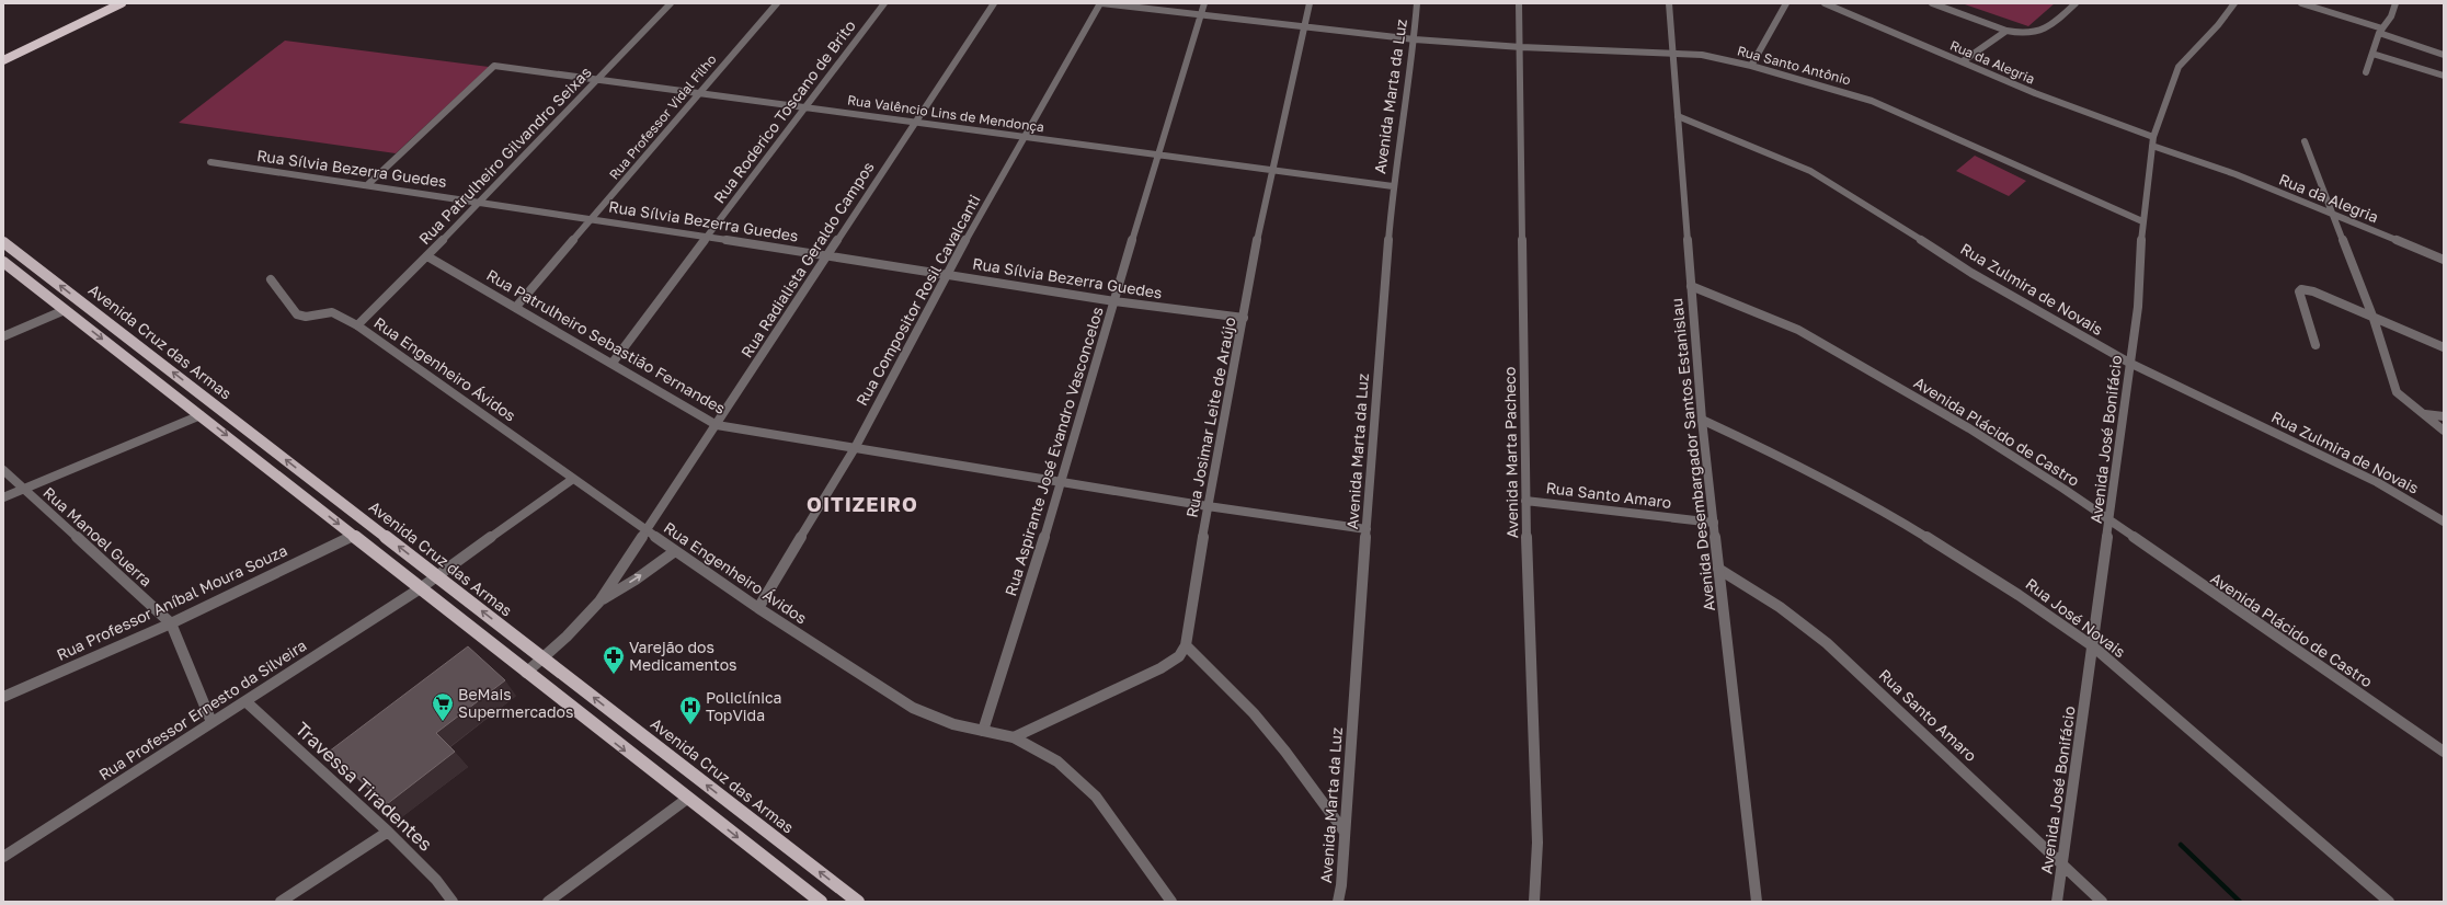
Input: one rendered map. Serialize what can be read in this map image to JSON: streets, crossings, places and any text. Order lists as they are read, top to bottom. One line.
{"streets":{"main road":["Avenida Cruz das Armas"],"street":["Rua da Alegria","Rua Santo Antônio","Avenida Marta da Luz","Rua Roderico Toscano de Brito","Rua Valêncio Lins de Mendonça","Rua Professor Vidal Filho","Rua Patrulheiro Gilvandro Seixas","Rua Sílvia Bezerra Guedes","Rua Radialista Geraldo Campos","Rua Zulmira de Novais","Rua Compositor Rosil Cavalcanti","Rua Patrulheiro Sebastião Fernandes","Rua Engenheiro Ávidos","Rua Josimar Leite de Araújo","Avenida Plácido de Castro","Avenida José Bonifácio","Rua Aspirante José Evandro Vasconcelos","Avenida Marta Pacheco","Avenida Desembargador Santos Estanislau","Rua Santo Amaro","Rua Manoel Guerra","Rua Professor Aníbal Moura Souza","Rua José Novais","Rua Professor Ernesto da Silveira","Travessa Tiradentes"]},"crossings":[["Rua da Alegria","Avenida José Bonifácio"],["Rua Santo Antônio","Avenida Marta da Luz"],["Rua Santo Antônio","Rua Compositor Rosil Cavalcanti"],["Rua Santo Antônio","Rua Josimar Leite de Araújo"],["Rua Santo Antônio","Avenida José Bonifácio"],["Rua Santo Antônio","Rua Aspirante José Evandro Vasconcelos"],["Rua Santo Antônio","Avenida Marta Pacheco"],["Rua Santo Antônio","Avenida Desembargador Santos Estanislau"],["Avenida Marta da Luz","Rua Valêncio Lins de Mendonça"],["Avenida Marta da Luz","Rua Patrulheiro Sebastião Fernandes"],["Rua Roderico Toscano de Brito","Rua Valêncio Lins de Mendonça"],["Rua Roderico Toscano de Brito","Rua Sílvia Bezerra Guedes"],["Rua Roderico Toscano de Brito","Rua Patrulheiro Sebastião Fernandes"],["Rua Valêncio Lins de Mendonça","Rua Professor Vidal Filho"],["Rua Valêncio Lins de Mendonça","Rua Patrulheiro Gilvandro Seixas"],["Rua Valêncio Lins de Mendonça","Rua Sílvia Bezerra Guedes"],["Rua Valêncio Lins de Mendonça","Rua Radialista Geraldo Campos"],["Rua Valêncio Lins de Mendonça","Rua Compositor Rosil Cavalcanti"],["Rua Valêncio Lins de Mendonça","Rua Josimar Leite de Araújo"],["Rua Valêncio Lins de Mendonça","Rua Aspirante José Evandro Vasconcelos"],["Rua Professor Vidal Filho","Rua Sílvia Bezerra Guedes"],["Rua Professor Vidal Filho","Rua Patrulheiro Sebastião Fernandes"],["Rua Patrulheiro Gilvandro Seixas","Rua Sílvia Bezerra Guedes"],["Rua Patrulheiro Gilvandro Seixas","Rua Patrulheiro Sebastião Fernandes"],["Rua Patrulheiro Gilvandro Seixas","Rua Engenheiro Ávidos"],["Rua Sílvia Bezerra Guedes","Rua Radialista Geraldo Campos"],["Rua Sílvia Bezerra Guedes","Rua Compositor Rosil Cavalcanti"],["Rua Sílvia Bezerra Guedes","Rua Josimar Leite de Araújo"],["Rua Sílvia Bezerra Guedes","Rua Aspirante José Evandro Vasconcelos"],["Rua Radialista Geraldo Campos","Rua Patrulheiro Sebastião Fernandes"],["Rua Radialista Geraldo Campos","Rua Engenheiro Ávidos"],["Rua Zulmira de Novais","Avenida José Bonifácio"],["Rua Zulmira de Novais","Avenida Desembargador Santos Estanislau"],["Rua Compositor Rosil Cavalcanti","Rua Patrulheiro Sebastião Fernandes"],["Rua Compositor Rosil Cavalcanti","Rua Engenheiro Ávidos"],["Avenida Cruz das Armas","Rua Professor Ernesto da Silveira"],["Rua Patrulheiro Sebastião Fernandes","Rua Josimar Leite de Araújo"],["Rua Patrulheiro Sebastião Fernandes","Rua Aspirante José Evandro Vasconcelos"],["Rua Engenheiro Ávidos","Rua Aspirante José Evandro Vasconcelos"],["Rua Engenheiro Ávidos","Rua Professor Ernesto da Silveira"],["Avenida Plácido de Castro","Avenida José Bonifácio"],["Avenida Plácido de Castro","Avenida Desembargador Santos Estanislau"],["Avenida José Bonifácio","Rua Santo Amaro"],["Avenida José Bonifácio","Rua José Novais"],["Avenida Marta Pacheco","Rua Santo Amaro"],["Avenida Desembargador Santos Estanislau","Rua Santo Amaro"],["Avenida Desembargador Santos Estanislau","Rua José Novais"],["Rua Manoel Guerra","Rua Professor Aníbal Moura Souza"],["Rua Manoel Guerra","Rua Professor Ernesto da Silveira"],["Rua Professor Ernesto da Silveira","Travessa Tiradentes"]],"districts":["OITIZEIRO"],"places":{"pharmacy":["Varejão dos Medicamentos"],"supermarket":["BeMais Supermercados"],"hospital":["Policlínica TopVida"]}}
